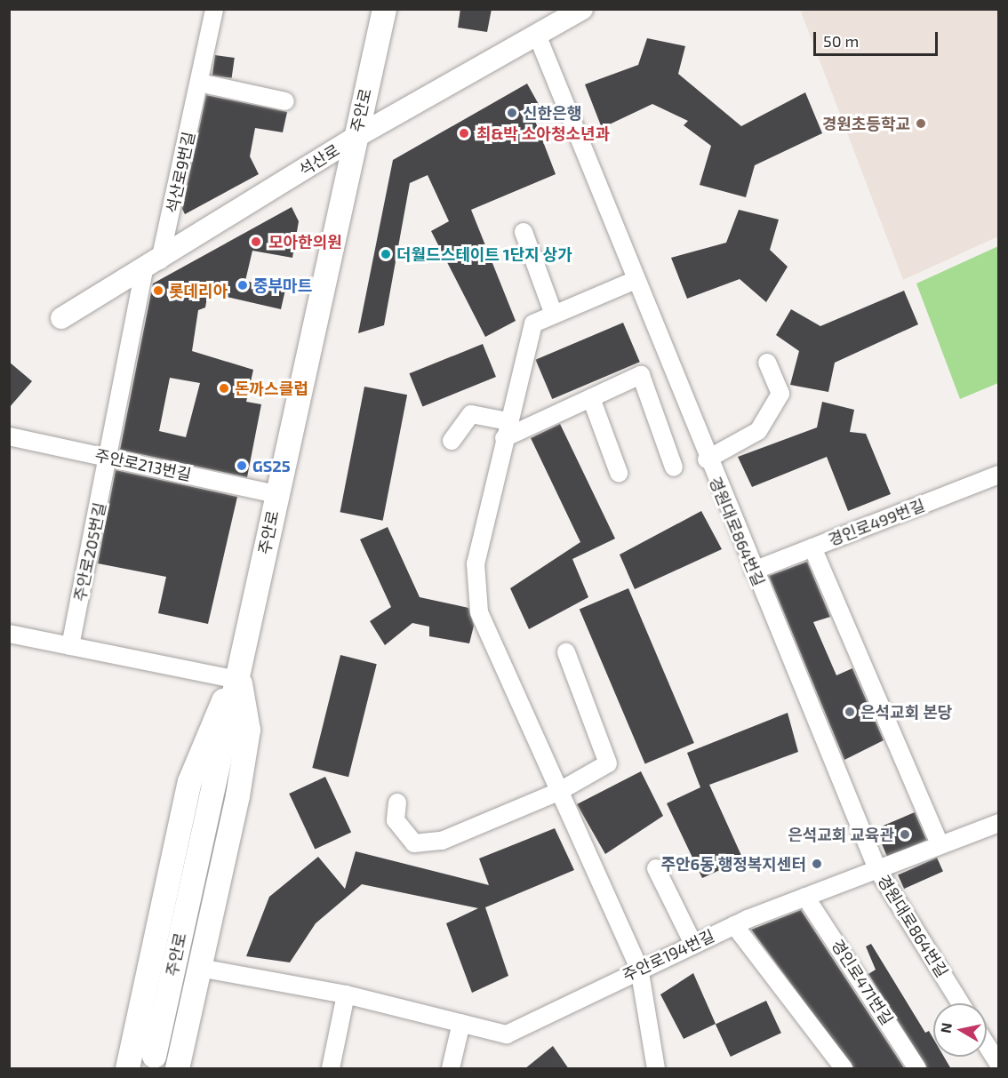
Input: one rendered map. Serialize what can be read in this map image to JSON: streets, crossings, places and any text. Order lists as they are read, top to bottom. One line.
{"streets":{"main road":["주안로"],"street":["석산로","석산로9번길","주안로213번길","경인로499번길","경원대로864번길","주안로205번길","주안로194번길","경인로471번길"]},"crossings":[["주안로","석산로"],["주안로","주안로213번길"],["석산로","석산로9번길"],["석산로","경원대로864번길"],["석산로9번길","주안로213번길"],["석산로9번길","주안로205번길"],["주안로213번길","주안로205번길"],["경인로499번길","경원대로864번길"],["경원대로864번길","주안로194번길"],["주안로194번길","경인로471번길"]],"places":["신한은행","경원초등학교","최&박 소아청소년과","모아한의원","더월드스테이트 1단지 상가","중부마트","롯데리아","돈까스클럽","GS25","은석교회 본당","은석교회 교육관","주안6동 행정복지센터"],"scale_bar":"50 m","north":"left"}
